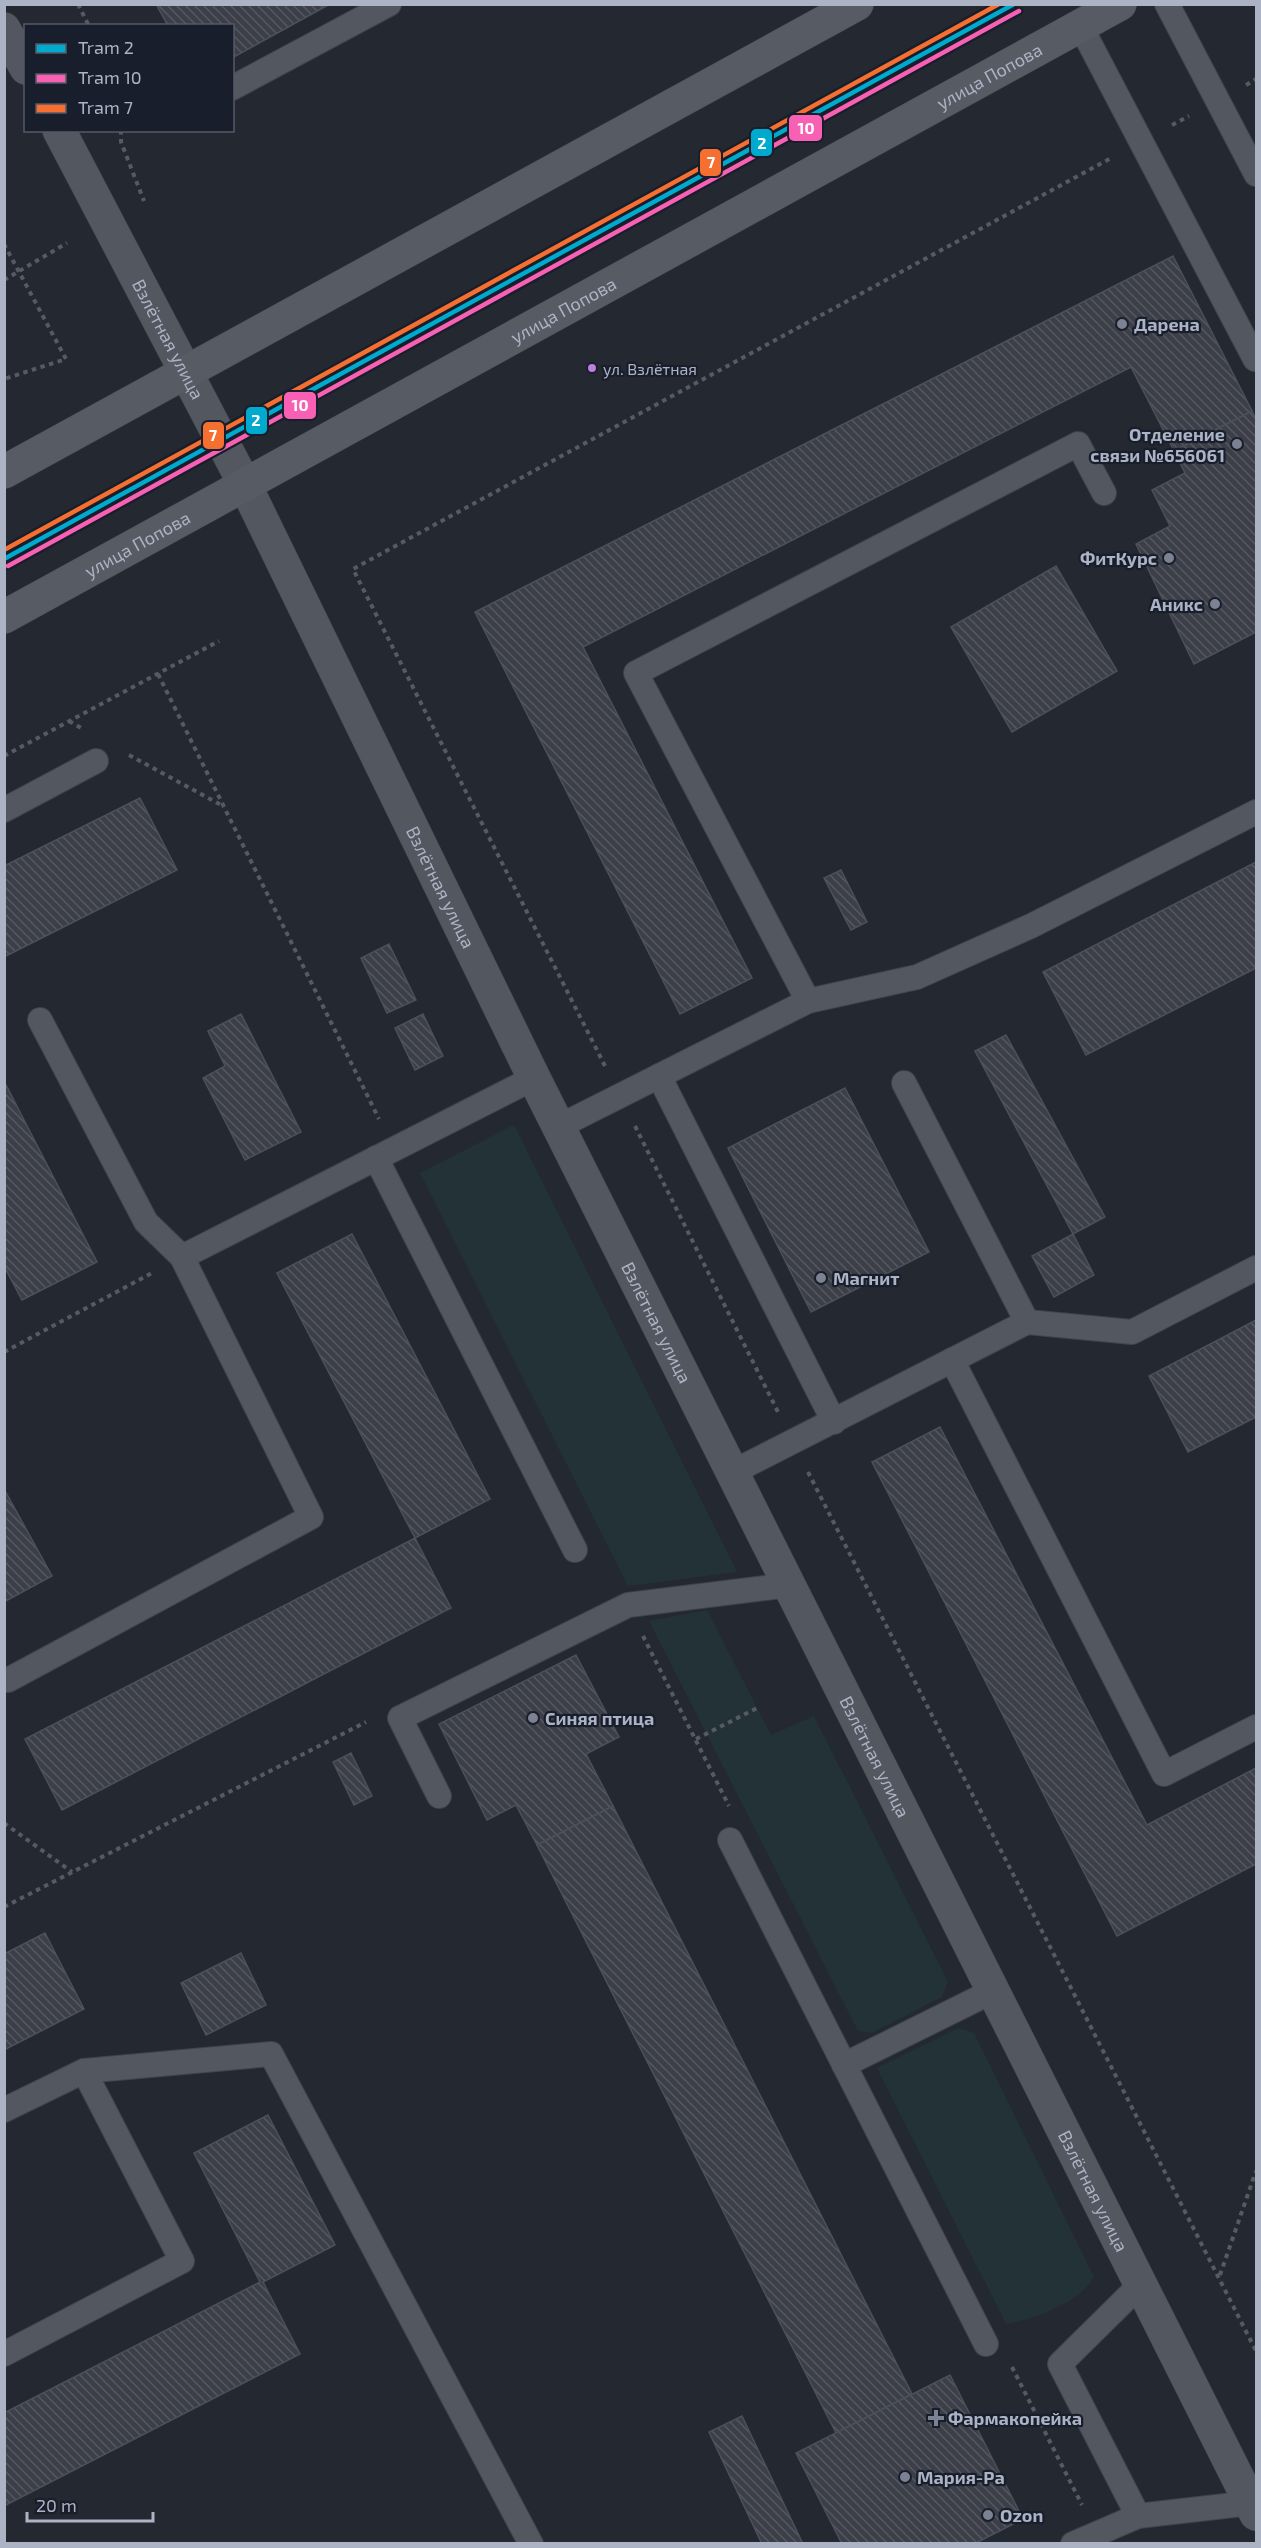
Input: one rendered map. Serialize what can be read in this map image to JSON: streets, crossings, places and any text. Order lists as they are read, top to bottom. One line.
{"streets":{"main road":["улица Попова"],"street":["Взлётная улица"]},"crossings":[["улица Попова","Взлётная улица"]],"places":{"other":["Дарена","ул. Взлётная","Отделение связи №656061","ФитКурс","Аникс","Магнит","Синяя птица","Мария-Ра","Ozon"],"health":["Фармакопейка"]},"lines":["tram line 2","tram line 7","tram line 10"],"legend":["Tram 2","Tram 10","Tram 7"],"scale_bar":"20 m"}
